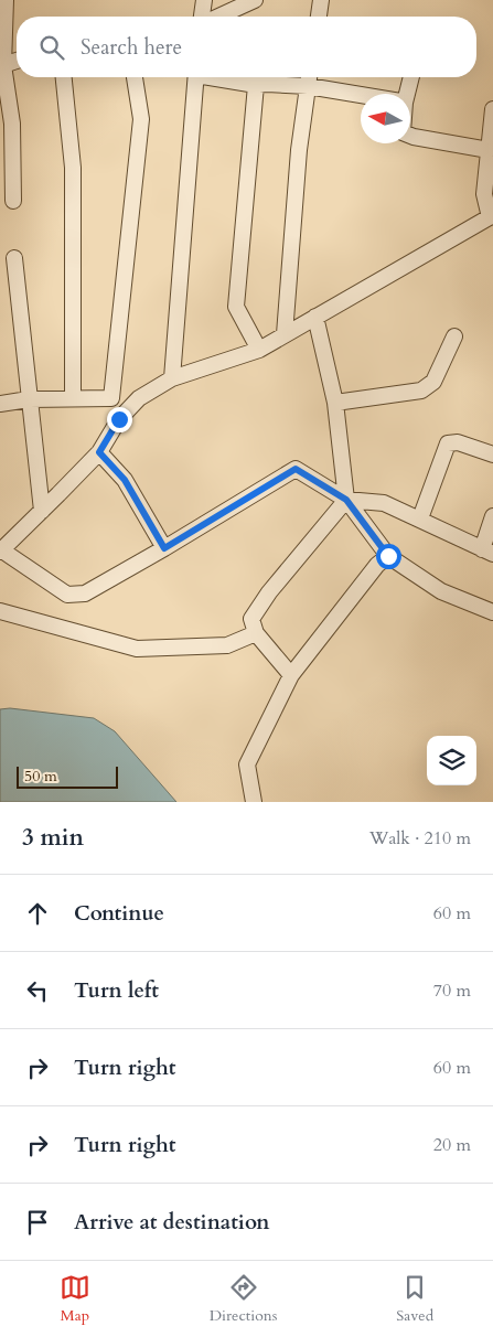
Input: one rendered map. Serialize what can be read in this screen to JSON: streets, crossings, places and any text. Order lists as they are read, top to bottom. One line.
{"scale_bar":"50 m","north":"left","page":{"search":"Search here","scale":"50 m","heading":["3 min","Walk · 210 m"],"list":[["Continue","60 m"],["Turn left","70 m"],["Turn right","60 m"],["Turn right","20 m"],"Arrive at destination"],"nav":["Map","Directions","Saved"]}}
